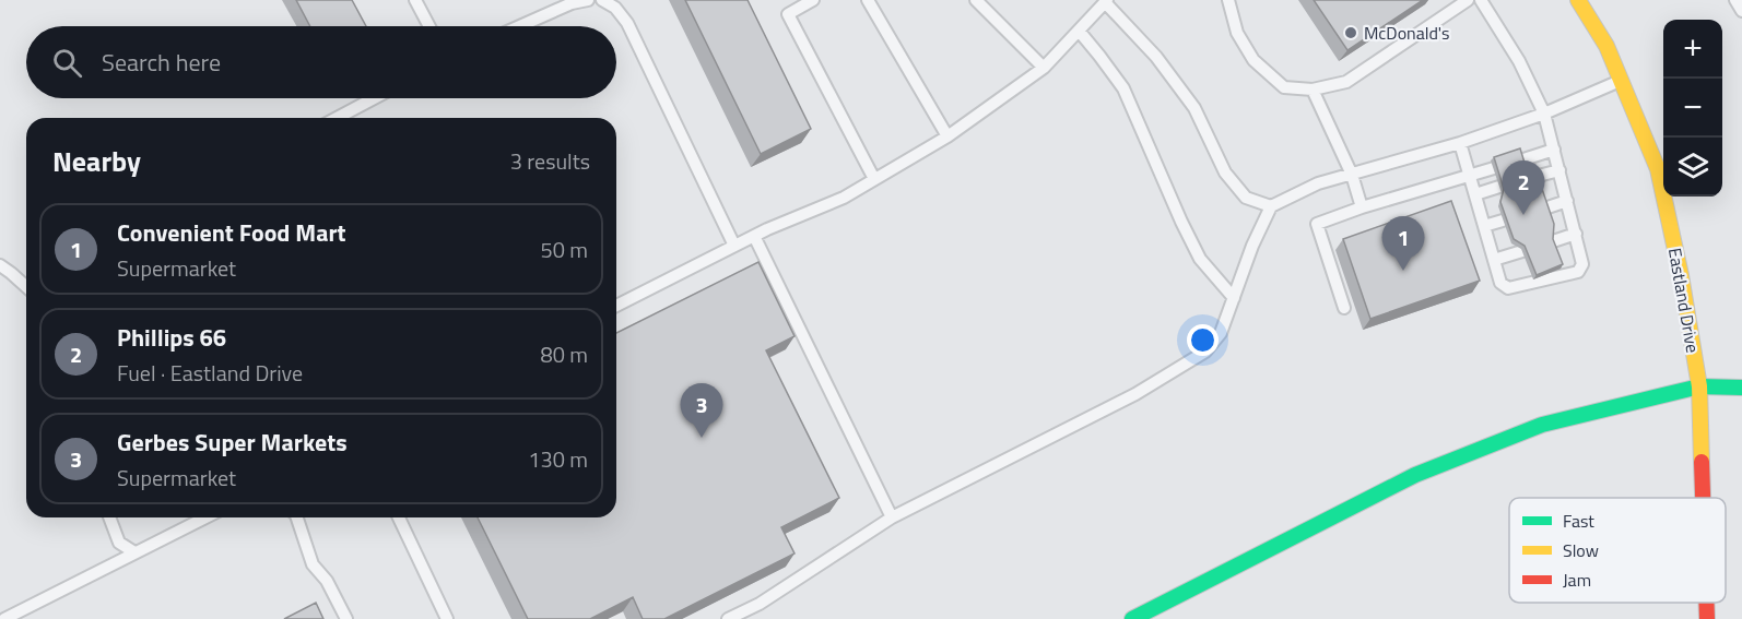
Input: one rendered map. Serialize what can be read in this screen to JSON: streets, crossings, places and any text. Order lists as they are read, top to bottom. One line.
{"streets":{"main road":["Eastland Drive"]},"places":["McDonald's"],"legend":["Fast","Slow","Jam"],"page":{"map_buttons":["+","−"],"search":"Search here","heading":["Nearby","3 results"],"pins":["2","1","3"],"list":[{"mark":"1","name":"Convenient Food Mart","note":"Supermarket","value":"50 m"},{"mark":"2","name":"Phillips 66","note":"Fuel · Eastland Drive","value":"80 m"},{"mark":"3","name":"Gerbes Super Markets","note":"Supermarket","value":"130 m"}]}}
